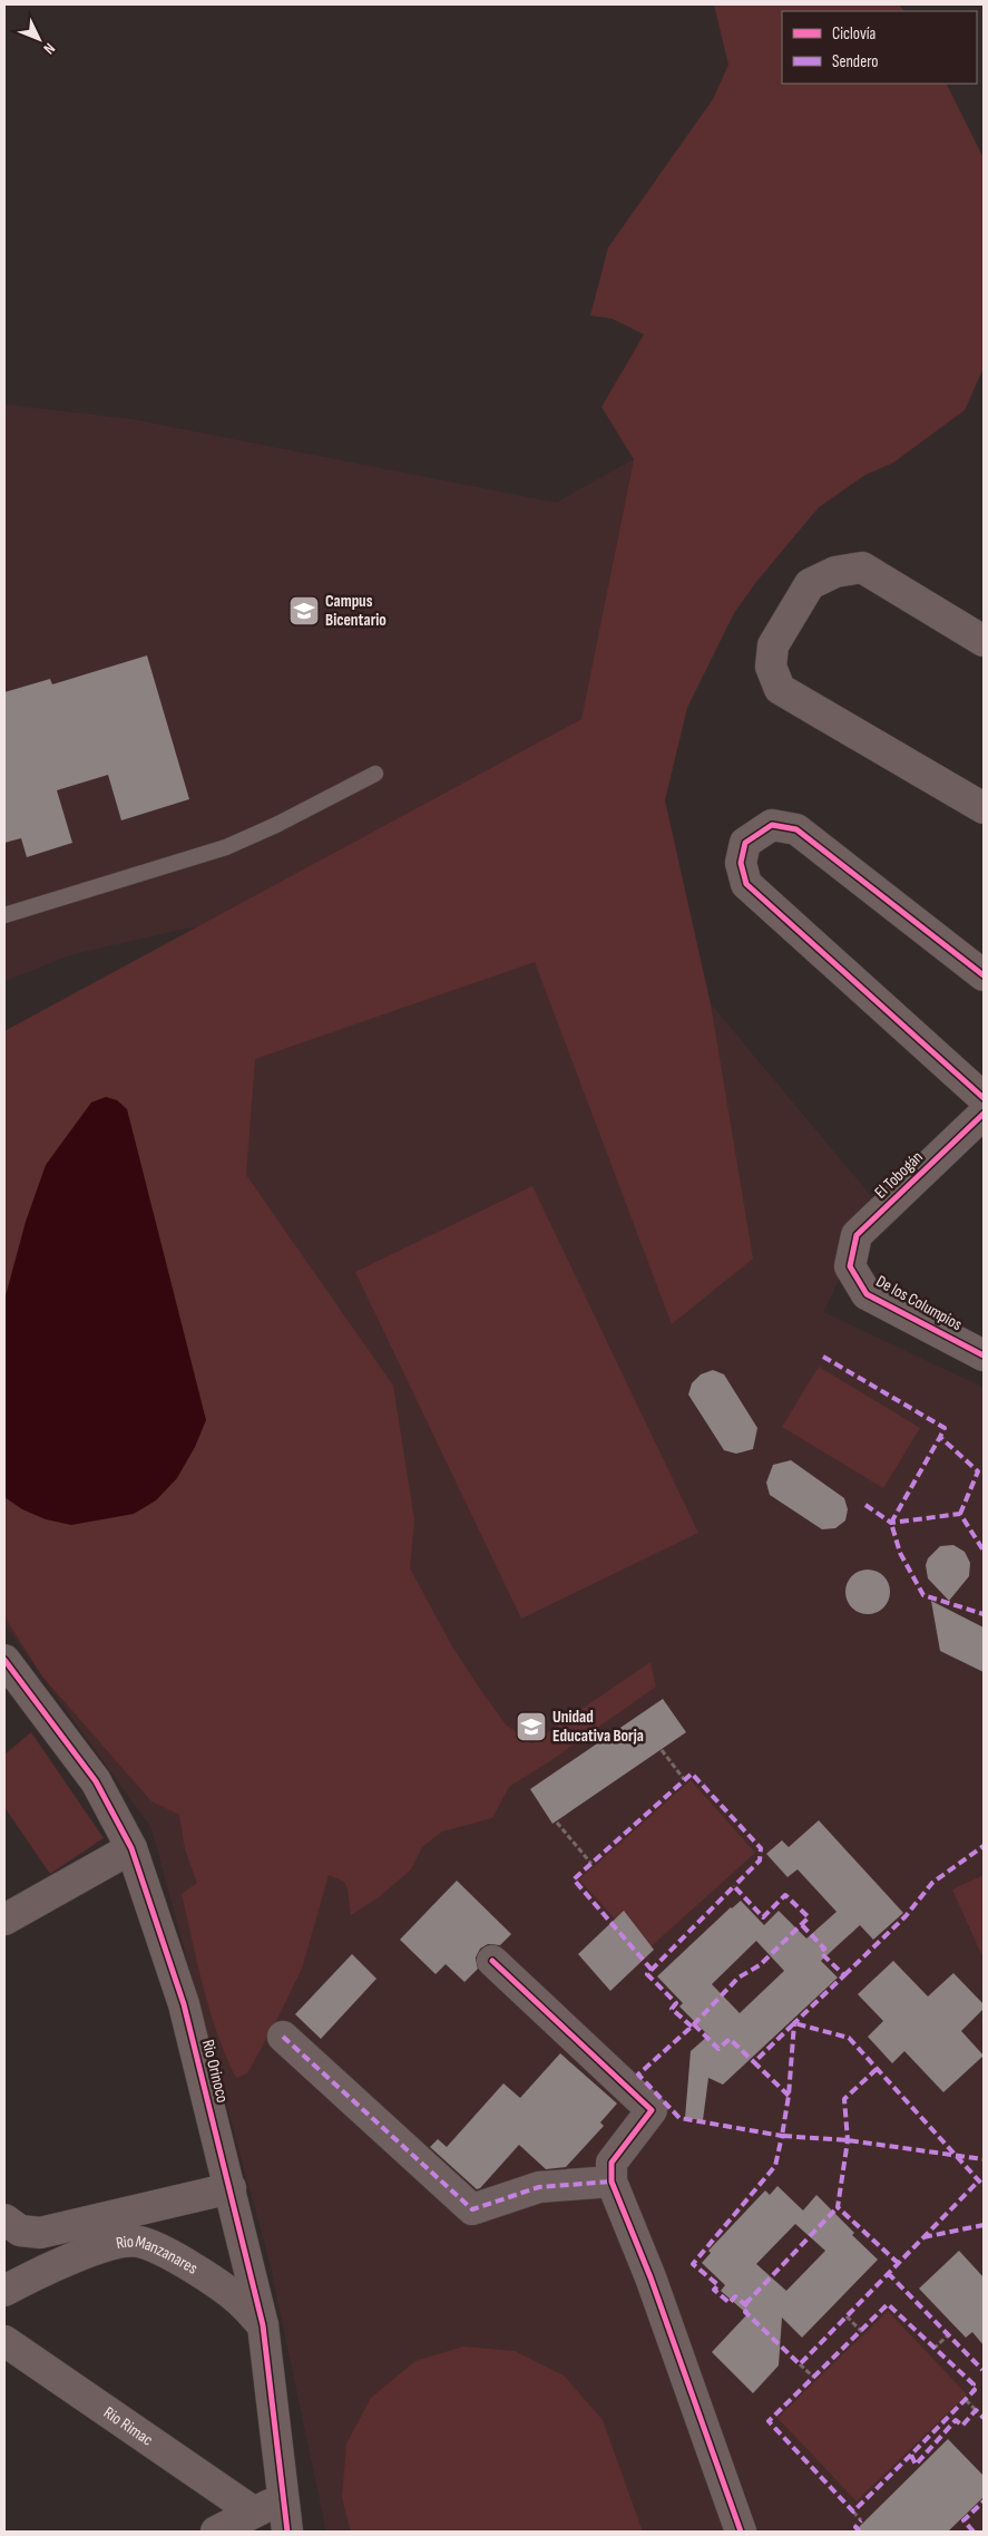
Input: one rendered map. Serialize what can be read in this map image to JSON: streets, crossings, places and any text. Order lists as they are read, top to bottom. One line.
{"streets":{"street":["El Tobogán","De los Columpios","Rio Orinoco","Rio Manzanares","Rio Rimac"]},"crossings":[["El Tobogán","De los Columpios"],["Rio Orinoco","Rio Manzanares"]],"places":{"school or university":["Campus Bicentario","Unidad Educativa Borja"]},"legend":["Ciclovía","Sendero"],"north":"bottom right"}
